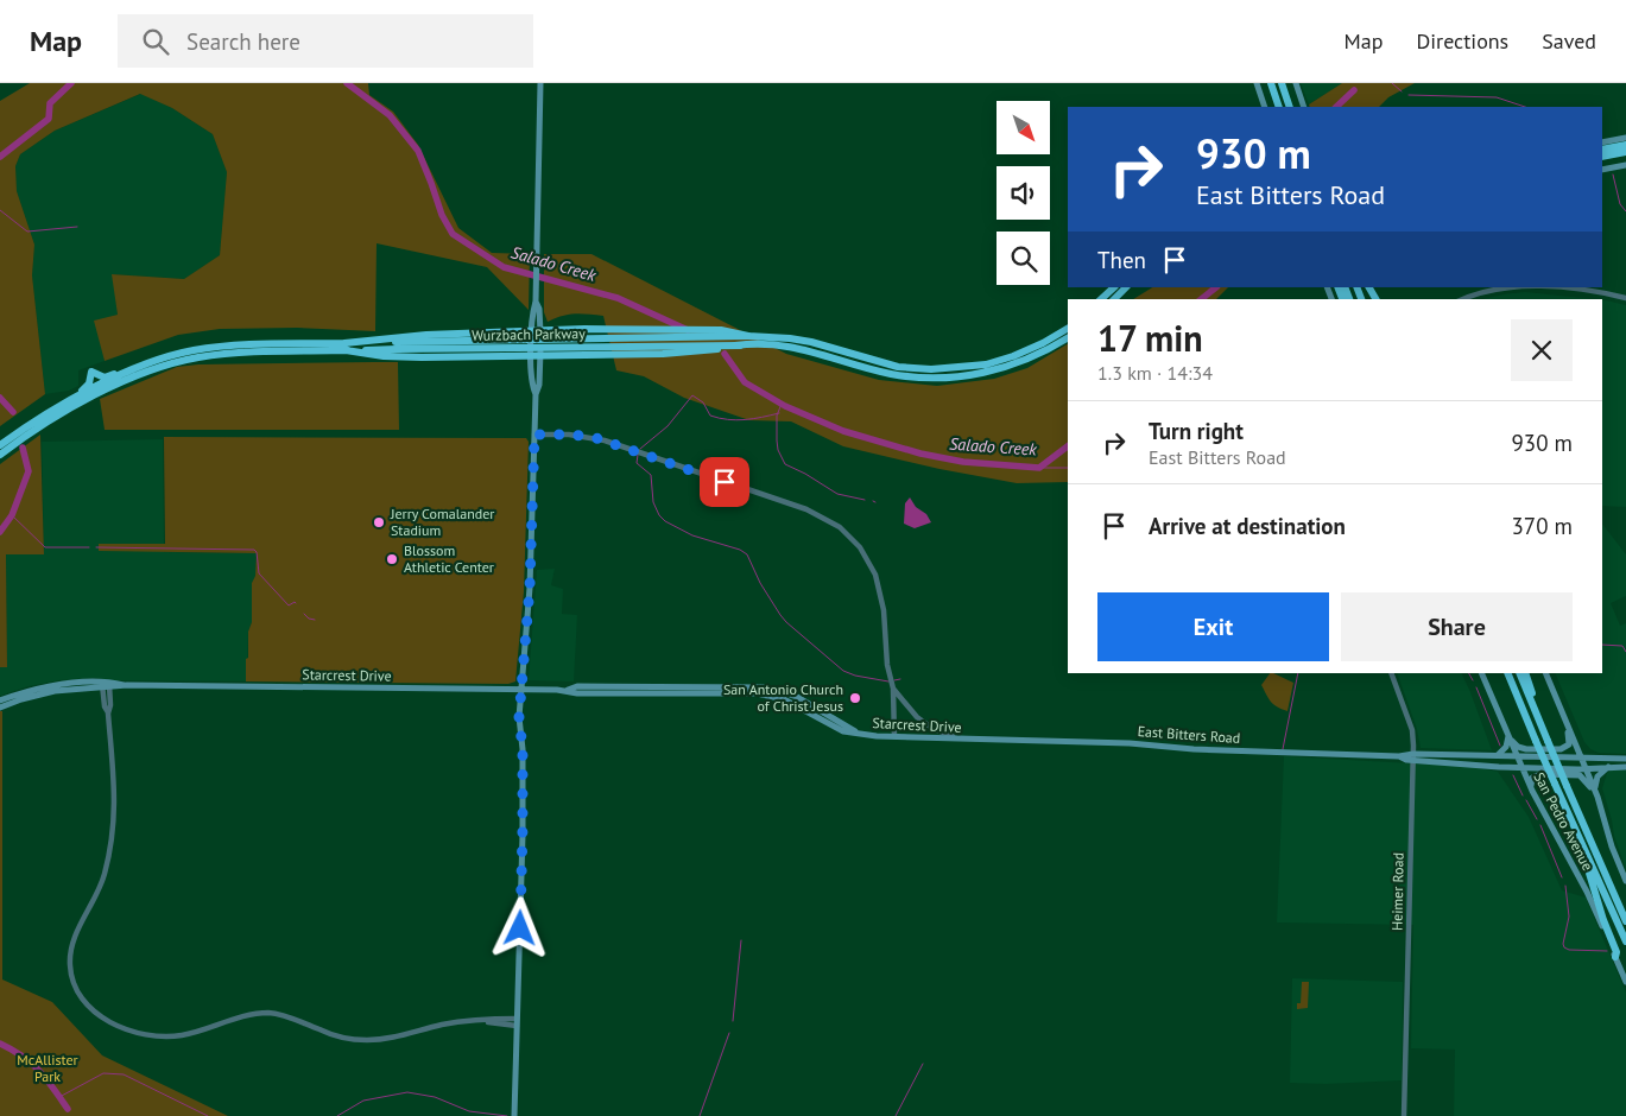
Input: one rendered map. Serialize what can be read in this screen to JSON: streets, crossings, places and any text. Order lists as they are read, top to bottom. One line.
{"streets":{"highway":["Wurzbach Parkway"],"main road":["Starcrest Drive","East Bitters Road","San Pedro Avenue"],"street":["Heimer Road"]},"crossings":[["Starcrest Drive","East Bitters Road"],["East Bitters Road","San Pedro Avenue"],["East Bitters Road","Heimer Road"]],"water":["Salado Creek"],"parks":["McAllister Park"],"places":["Jerry Comalander Stadium","Blossom Athletic Center","San Antonio Church of Christ Jesus"],"north":"bottom right","page":{"header":"Map","search":"Search here","nav":["Map","Directions","Saved"],"turn":["930 m","East Bitters Road"],"then":"Then","heading":["17 min","1.3 km · 14:34"],"list":[{"name":"Turn right","note":"East Bitters Road","value":"930 m"},{"name":"Arrive at destination","value":"370 m"}],"buttons":["Exit","Share"]}}
